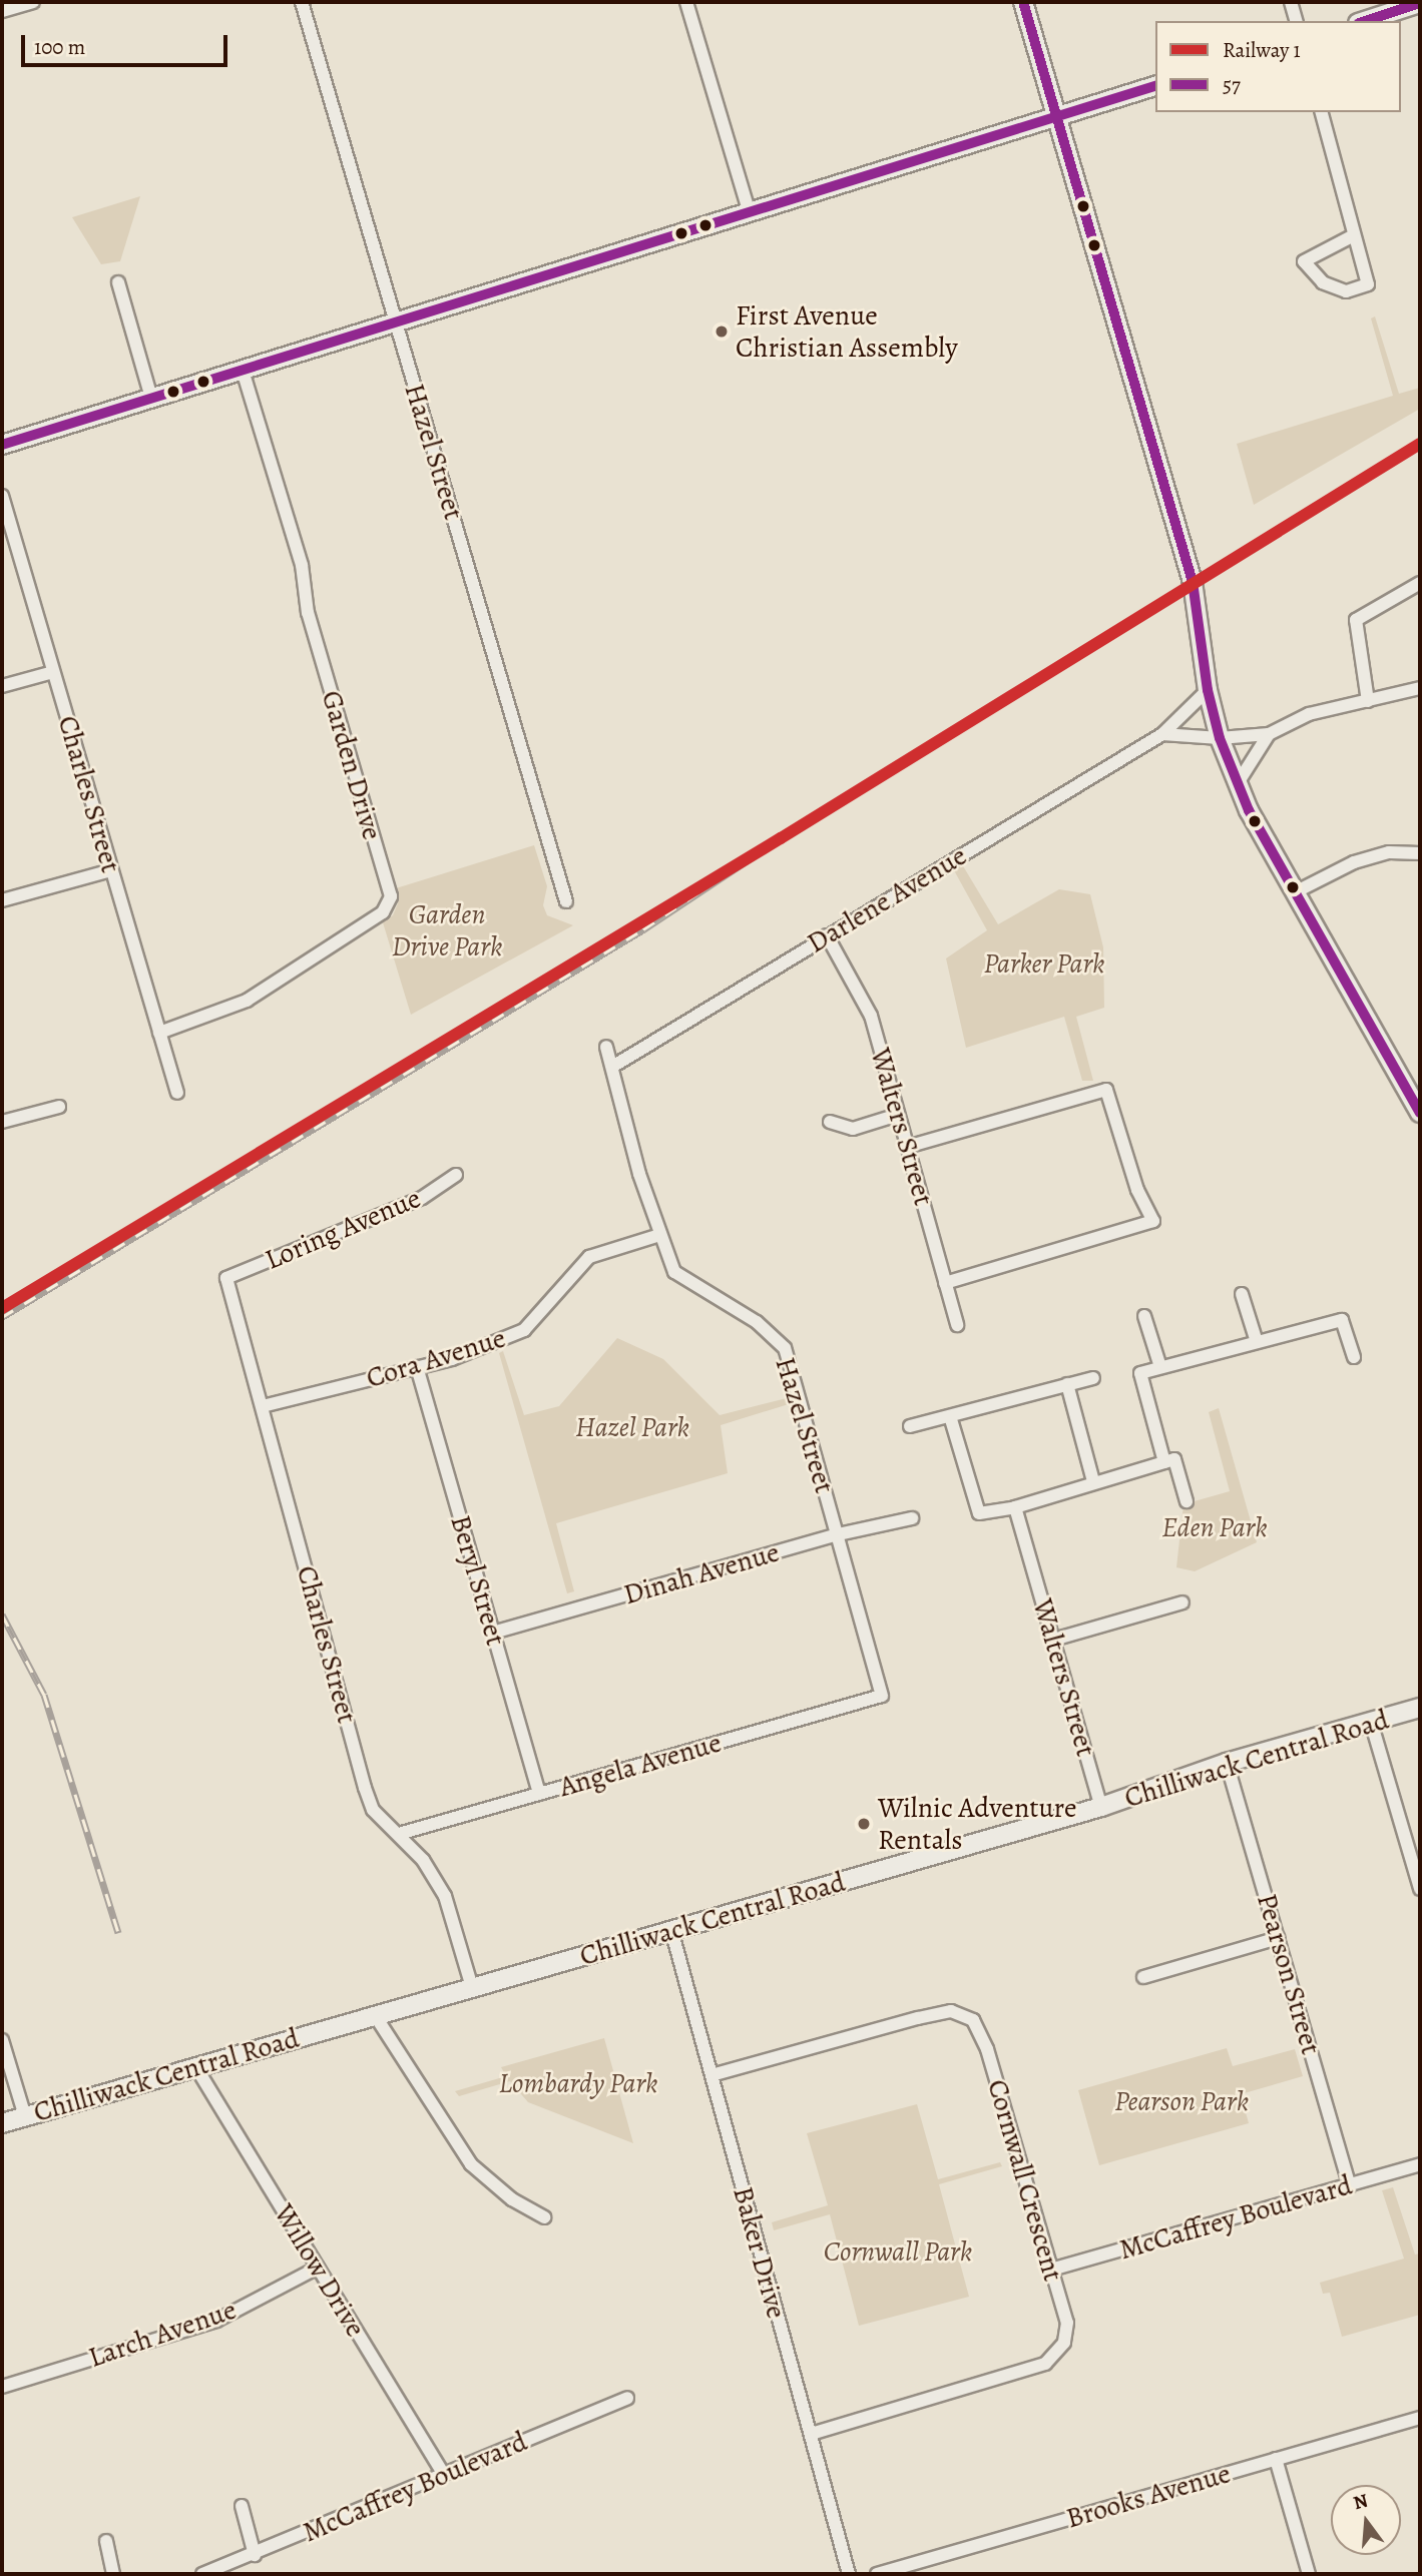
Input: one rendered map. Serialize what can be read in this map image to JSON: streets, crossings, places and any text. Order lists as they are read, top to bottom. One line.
{"streets":{"street":["Hazel Street","Garden Drive","Charles Street","Darlene Avenue","Walters Street","Loring Avenue","Cora Avenue","Dinah Avenue","Beryl Street","Chilliwack Central Road","Angela Avenue","Pearson Street","Cornwall Crescent","McCaffrey Boulevard","Baker Drive","Willow Drive","Larch Avenue","Brooks Avenue"]},"crossings":[["Hazel Street","Darlene Avenue"],["Hazel Street","Cora Avenue"],["Hazel Street","Dinah Avenue"],["Hazel Street","Angela Avenue"],["Garden Drive","Charles Street"],["Charles Street","Loring Avenue"],["Charles Street","Cora Avenue"],["Charles Street","Chilliwack Central Road"],["Charles Street","Angela Avenue"],["Darlene Avenue","Walters Street"],["Walters Street","Chilliwack Central Road"],["Cora Avenue","Beryl Street"],["Dinah Avenue","Beryl Street"],["Beryl Street","Angela Avenue"],["Chilliwack Central Road","Pearson Street"],["Chilliwack Central Road","Baker Drive"],["Chilliwack Central Road","Willow Drive"],["Pearson Street","McCaffrey Boulevard"],["Cornwall Crescent","McCaffrey Boulevard"],["Cornwall Crescent","Baker Drive"],["McCaffrey Boulevard","Willow Drive"],["Willow Drive","Larch Avenue"]],"parks":["Garden Drive Park","Parker Park","Hazel Park","Eden Park","Lombardy Park","Pearson Park","Cornwall Park"],"places":["First Avenue Christian Assembly","Wilnic Adventure Rentals"],"lines":["transit line 57","rail line 1"],"legend":["Railway 1","57"],"scale_bar":"100 m","north":"top"}
